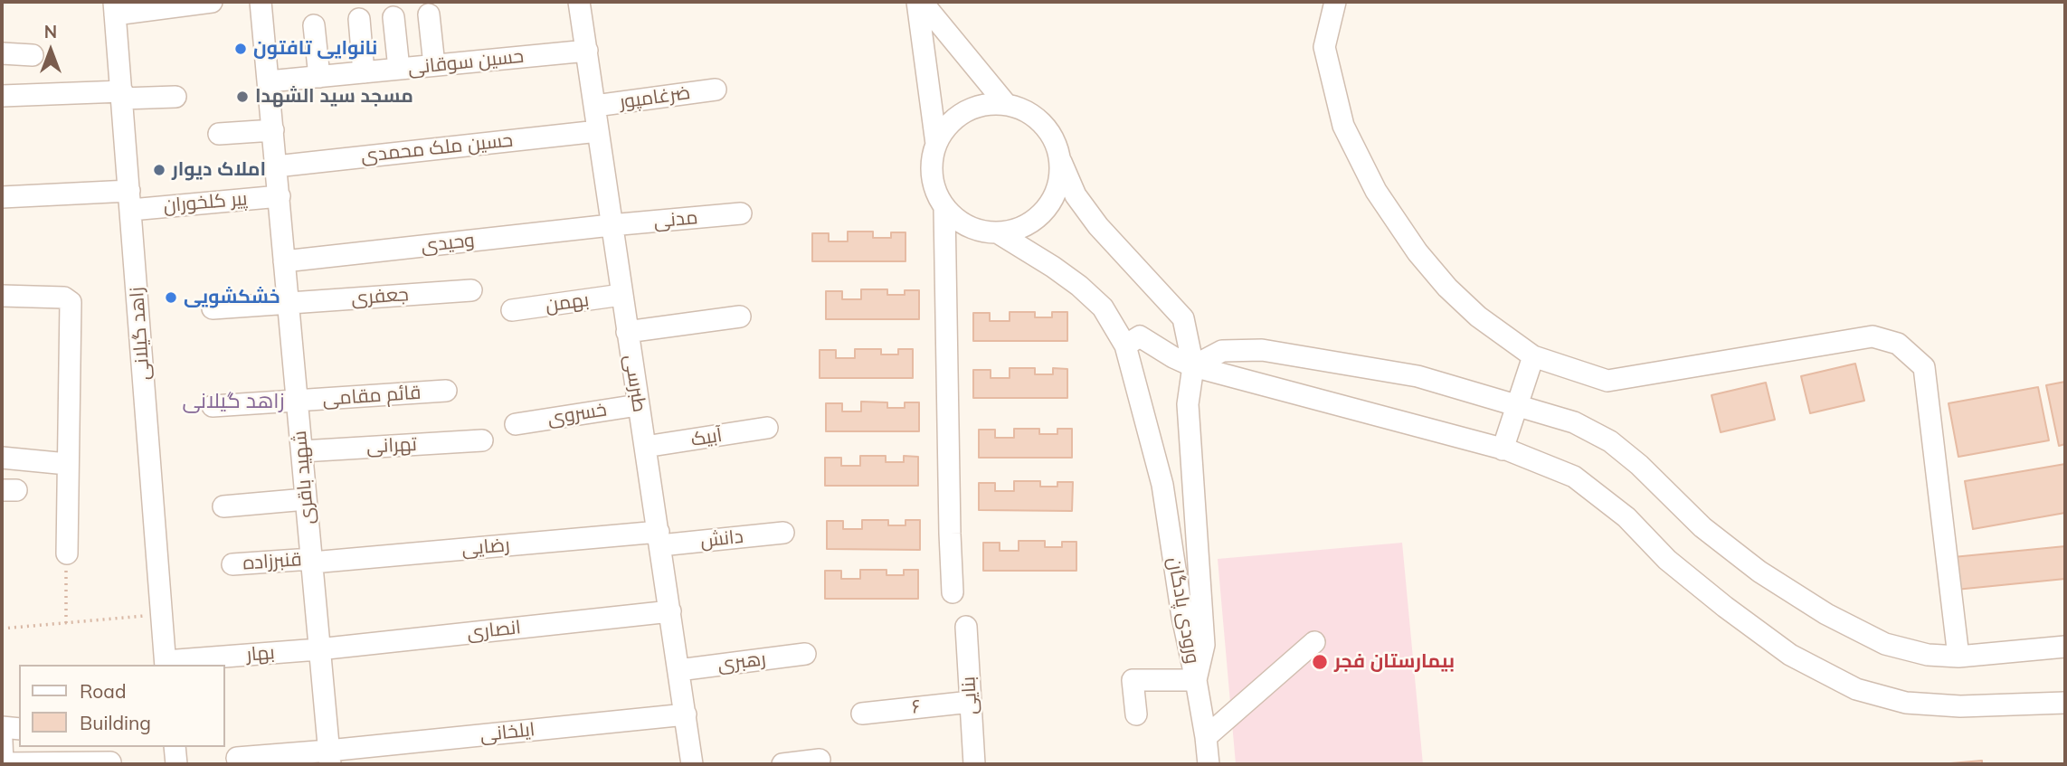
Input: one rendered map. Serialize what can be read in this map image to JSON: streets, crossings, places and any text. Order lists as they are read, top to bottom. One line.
{"streets":{"street":["حسین سوقانی","ضرغامپور","حسین ملک محمدی","پیر کلخوران","مدنی","وحیدی","جعفری","بهمن","زاهد گیلانی","طبرسی","قائم مقامی","خسروی","آبیک","تهرانی","شهید باقری","دانش","رضایی","قنبرزاده","ورودی پادگان","انصاری","بهار","رهبری","بنایی","۶","ایلخانی"]},"crossings":[["حسین سوقانی","طبرسی"],["حسین سوقانی","شهید باقری"],["ضرغامپور","طبرسی"],["حسین ملک محمدی","طبرسی"],["حسین ملک محمدی","شهید باقری"],["پیر کلخوران","زاهد گیلانی"],["پیر کلخوران","شهید باقری"],["مدنی","وحیدی"],["مدنی","طبرسی"],["وحیدی","طبرسی"],["وحیدی","شهید باقری"],["جعفری","شهید باقری"],["بهمن","طبرسی"],["زاهد گیلانی","بهار"],["طبرسی","خسروی"],["طبرسی","آبیک"],["طبرسی","دانش"],["طبرسی","رضایی"],["طبرسی","انصاری"],["طبرسی","رهبری"],["طبرسی","ایلخانی"],["قائم مقامی","شهید باقری"],["تهرانی","شهید باقری"],["شهید باقری","رضایی"],["شهید باقری","قنبرزاده"],["شهید باقری","انصاری"],["شهید باقری","بهار"],["شهید باقری","ایلخانی"],["دانش","رضایی"],["رضایی","قنبرزاده"],["انصاری","بهار"],["بنایی","۶"]],"districts":["زاهد گیلانی"],"places":["نانوایی تافتون","مسجد سید الشهدا","املاک دیوار","خشکشویی","بیمارستان فجر"],"legend":["Road","Building"],"north":"top"}
